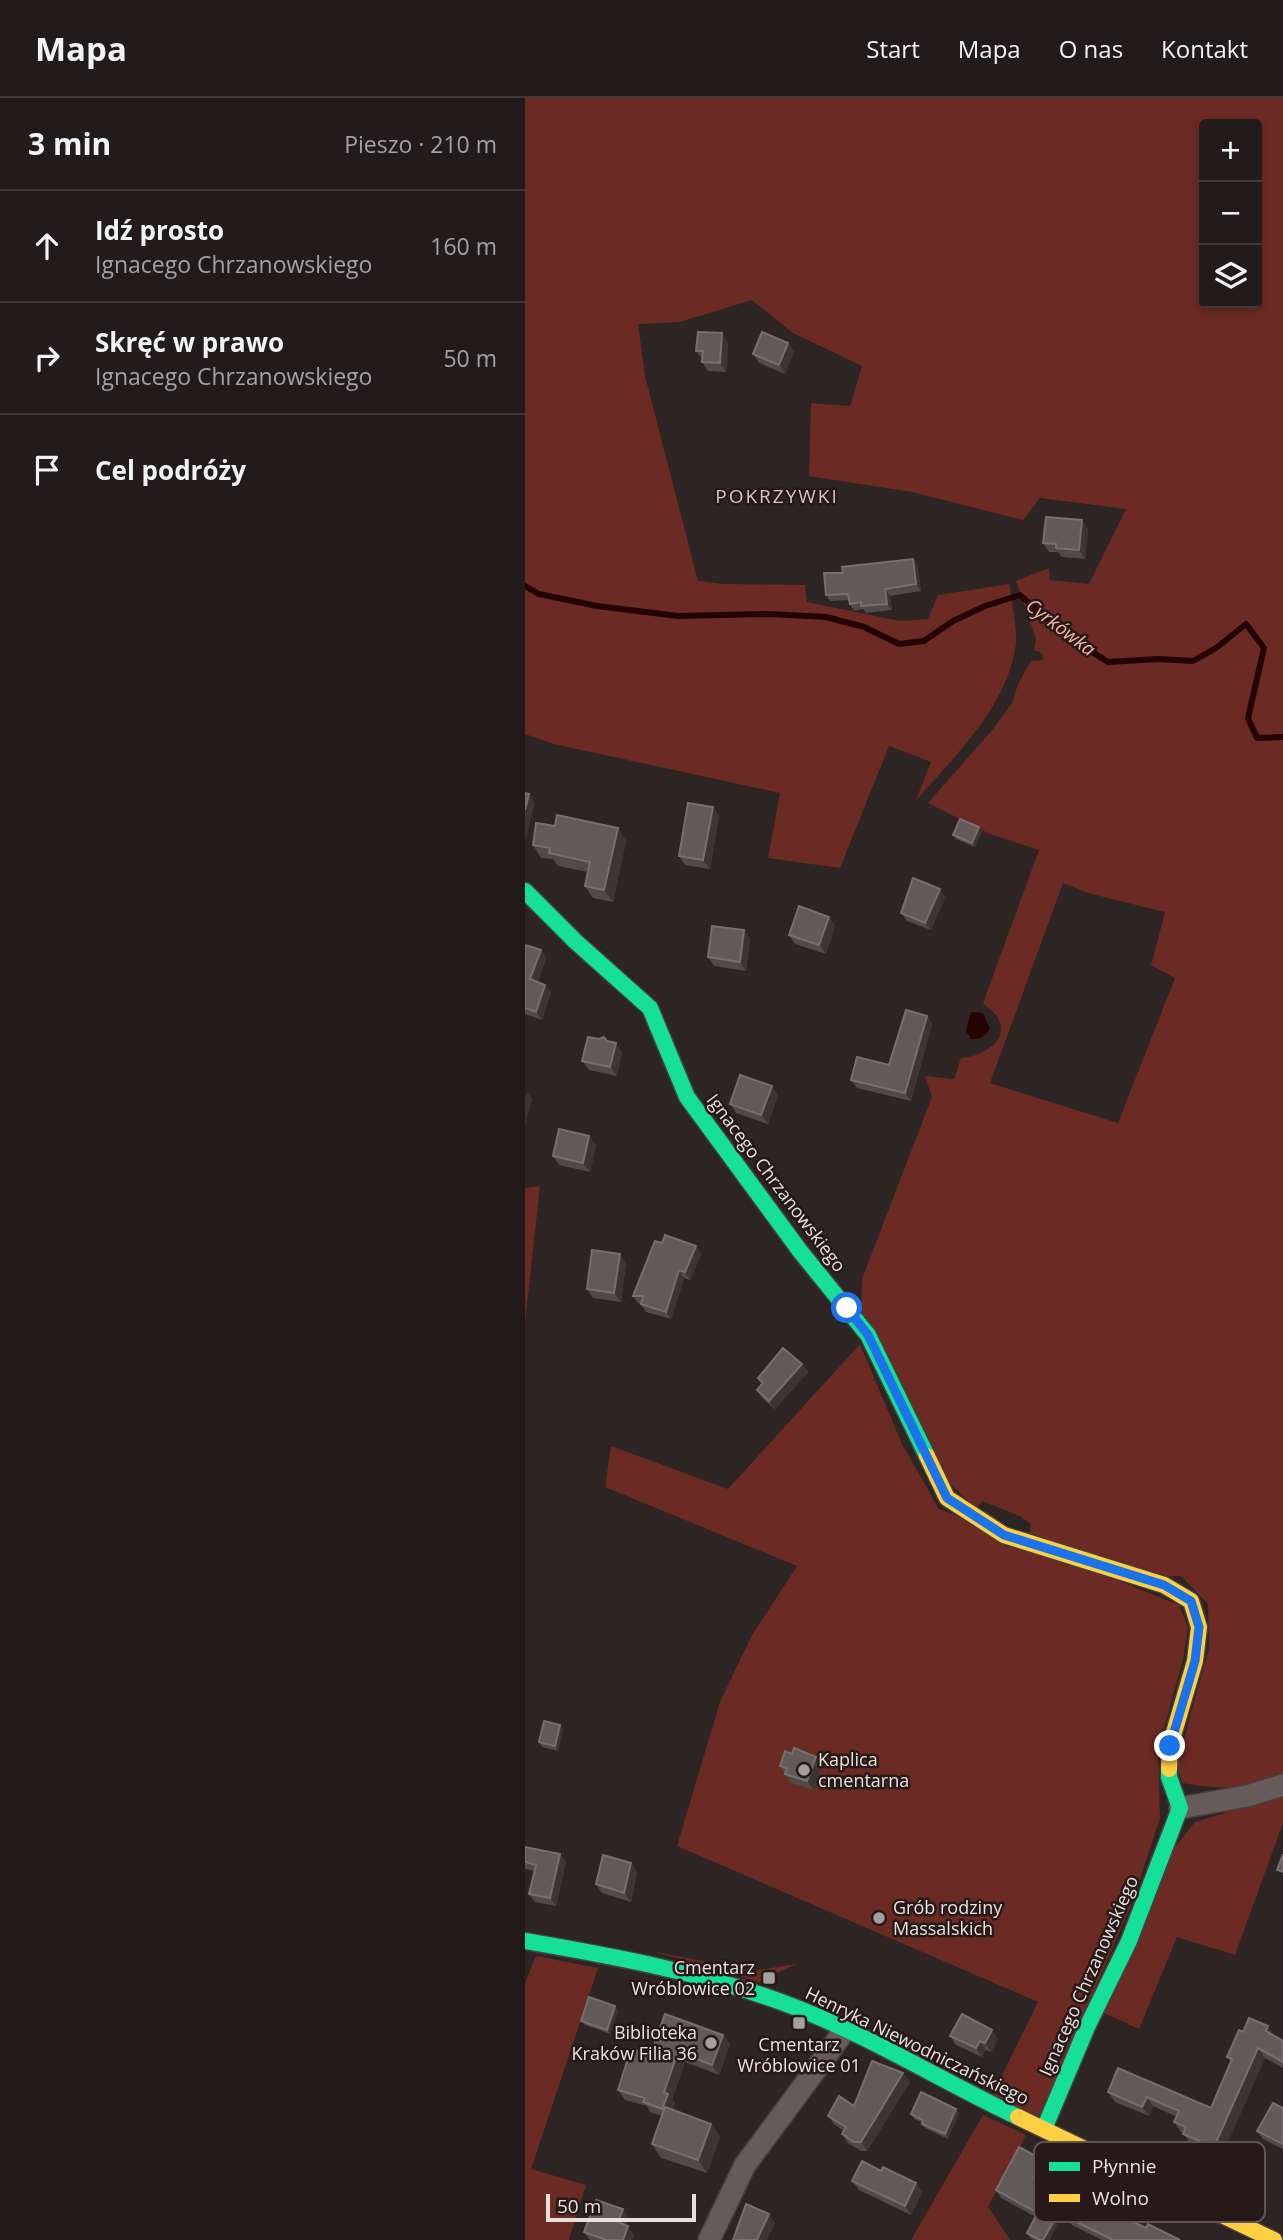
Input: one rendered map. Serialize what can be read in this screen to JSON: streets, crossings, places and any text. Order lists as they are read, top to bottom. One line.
{"streets":{"street":["Ignacego Chrzanowskiego","Henryka Niewodniczańskiego"]},"crossings":[["Ignacego Chrzanowskiego","Henryka Niewodniczańskiego"]],"districts":["POKRZYWKI"],"water":["Cyrkówka"],"places":{"other":["Kaplica cmentarna","Grób rodziny Massalskich","Biblioteka Kraków Filia 36"],"transit":["Cmentarz Wróblowice 02","Cmentarz Wróblowice 01"]},"legend":["Płynnie","Wolno"],"scale_bar":"50 m","page":{"header":"Mapa","nav":["Start","Mapa","O nas","Kontakt"],"heading":["3 min","Pieszo · 210 m"],"map_buttons":["+","−"],"list":[["Idź prosto","Ignacego Chrzanowskiego","160 m"],["Skręć w prawo","Ignacego Chrzanowskiego","50 m"],"Cel podróży"],"scale":"50 m"}}
